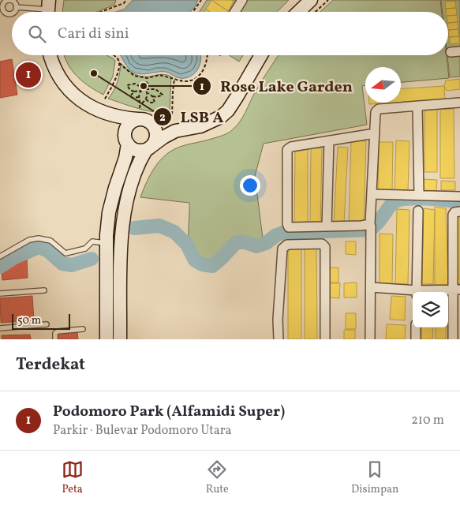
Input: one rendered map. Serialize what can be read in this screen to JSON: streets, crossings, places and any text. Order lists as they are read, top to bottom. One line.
{"places":["LSB A","Rose Lake Garden"],"scale_bar":"50 m","north":"left","page":{"search":"Cari di sini","pins":"1","scale":"50 m","heading":"Terdekat","list":[{"mark":"1","name":"Podomoro Park (Alfamidi Super)","note":"Parkir · Bulevar Podomoro Utara","value":"210 m"}],"nav":["Peta","Rute","Disimpan"]}}
